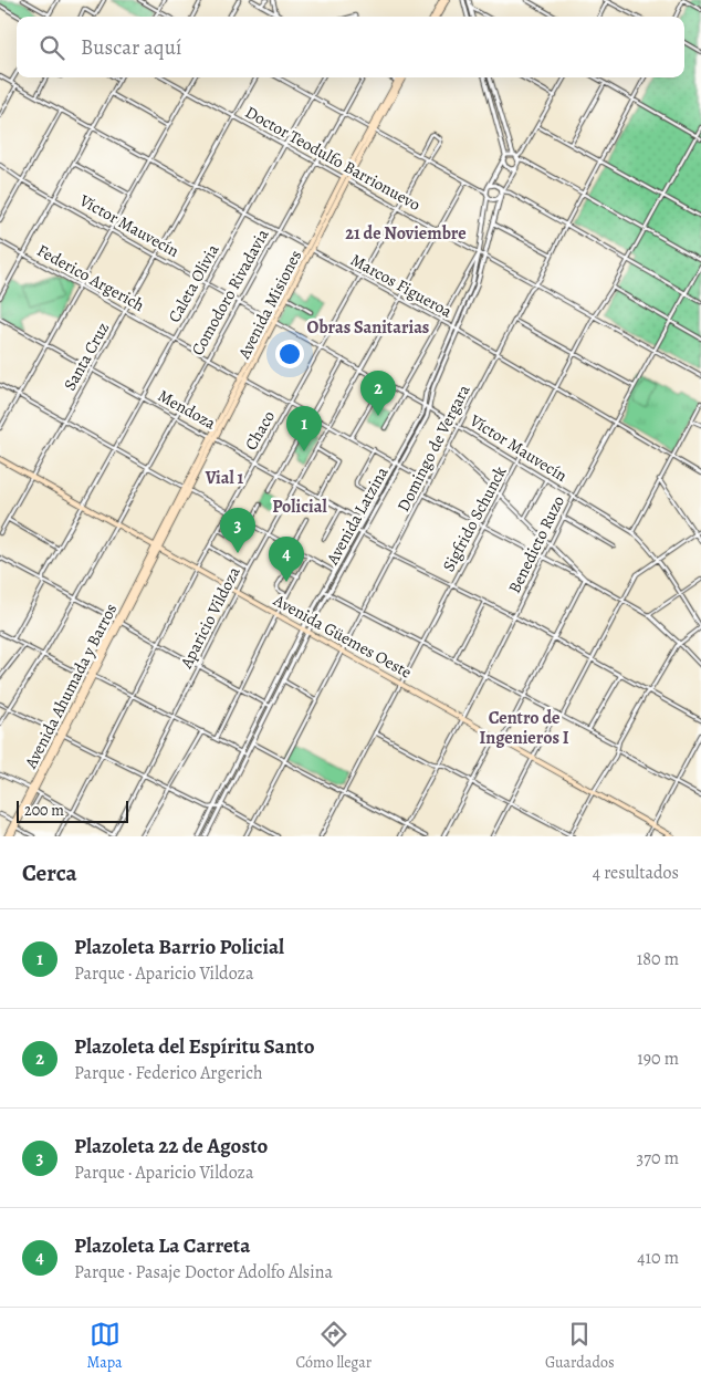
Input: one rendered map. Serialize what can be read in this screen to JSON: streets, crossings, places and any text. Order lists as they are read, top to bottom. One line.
{"streets":{"main road":["Avenida Misiones","Avenida Güemes Oeste","Avenida Ahumada y Barros"],"street":["Doctor Teodulfo Barrionuevo","Víctor Mauvecín","Federico Argerich","Caleta Olivia","Marcos Figueroa","Comodoro Rivadavia","Santa Cruz","Mendoza","Chaco","Domingo de Vergara","Avenida Latzina","Sigfrido Schunck","Benedicto Ruzo","Aparicio Vildoza"]},"crossings":[["Doctor Teodulfo Barrionuevo","Caleta Olivia"],["Doctor Teodulfo Barrionuevo","Comodoro Rivadavia"],["Doctor Teodulfo Barrionuevo","Avenida Misiones"],["Doctor Teodulfo Barrionuevo","Santa Cruz"],["Doctor Teodulfo Barrionuevo","Chaco"],["Doctor Teodulfo Barrionuevo","Domingo de Vergara"],["Doctor Teodulfo Barrionuevo","Avenida Latzina"],["Doctor Teodulfo Barrionuevo","Sigfrido Schunck"],["Doctor Teodulfo Barrionuevo","Benedicto Ruzo"],["Doctor Teodulfo Barrionuevo","Aparicio Vildoza"],["Víctor Mauvecín","Caleta Olivia"],["Víctor Mauvecín","Comodoro Rivadavia"],["Víctor Mauvecín","Avenida Misiones"],["Víctor Mauvecín","Santa Cruz"],["Víctor Mauvecín","Chaco"],["Víctor Mauvecín","Domingo de Vergara"],["Víctor Mauvecín","Avenida Latzina"],["Víctor Mauvecín","Sigfrido Schunck"],["Víctor Mauvecín","Benedicto Ruzo"],["Víctor Mauvecín","Aparicio Vildoza"],["Federico Argerich","Caleta Olivia"],["Federico Argerich","Comodoro Rivadavia"],["Federico Argerich","Avenida Misiones"],["Federico Argerich","Santa Cruz"],["Federico Argerich","Chaco"],["Federico Argerich","Domingo de Vergara"],["Federico Argerich","Avenida Latzina"],["Federico Argerich","Aparicio Vildoza"],["Caleta Olivia","Marcos Figueroa"],["Caleta Olivia","Mendoza"],["Caleta Olivia","Avenida Güemes Oeste"],["Marcos Figueroa","Comodoro Rivadavia"],["Marcos Figueroa","Avenida Misiones"],["Marcos Figueroa","Santa Cruz"],["Marcos Figueroa","Chaco"],["Marcos Figueroa","Domingo de Vergara"],["Marcos Figueroa","Avenida Latzina"],["Marcos Figueroa","Sigfrido Schunck"],["Marcos Figueroa","Benedicto Ruzo"],["Marcos Figueroa","Aparicio Vildoza"],["Comodoro Rivadavia","Mendoza"],["Comodoro Rivadavia","Avenida Güemes Oeste"],["Avenida Misiones","Mendoza"],["Avenida Misiones","Avenida Güemes Oeste"],["Avenida Misiones","Avenida Ahumada y Barros"],["Santa Cruz","Mendoza"],["Santa Cruz","Avenida Güemes Oeste"],["Mendoza","Chaco"],["Mendoza","Avenida Latzina"],["Mendoza","Aparicio Vildoza"],["Chaco","Avenida Güemes Oeste"],["Domingo de Vergara","Avenida Güemes Oeste"],["Avenida Latzina","Avenida Güemes Oeste"],["Sigfrido Schunck","Avenida Güemes Oeste"],["Benedicto Ruzo","Avenida Güemes Oeste"],["Aparicio Vildoza","Avenida Güemes Oeste"],["Avenida Güemes Oeste","Avenida Ahumada y Barros"]],"districts":["21 de Noviembre","Obras Sanitarias","Vial 1","Policial","Centro de Ingenieros I"],"scale_bar":"200 m","page":{"search":"Buscar aquí","pins":["2","1","3","4"],"scale":"200 m","heading":["Cerca","4 resultados"],"list":[{"mark":"1","name":"Plazoleta Barrio Policial","note":"Parque · Aparicio Vildoza","value":"180 m"},{"mark":"2","name":"Plazoleta del Espíritu Santo","note":"Parque · Federico Argerich","value":"190 m"},{"mark":"3","name":"Plazoleta 22 de Agosto","note":"Parque · Aparicio Vildoza","value":"370 m"},{"mark":"4","name":"Plazoleta La Carreta","note":"Parque · Pasaje Doctor Adolfo Alsina","value":"410 m"}],"nav":["Mapa","Cómo llegar","Guardados"]}}
